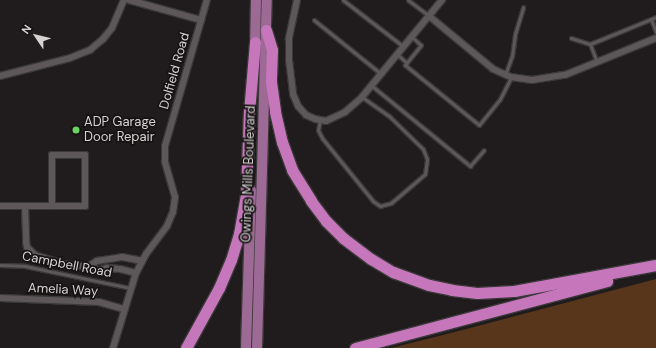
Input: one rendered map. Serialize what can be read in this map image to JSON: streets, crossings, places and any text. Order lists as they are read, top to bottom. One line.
{"streets":{"main road":["Owings Mills Boulevard"],"street":["Dolfield Road","Amelia Way"],"lane":["Campbell Road"]},"crossings":[["Dolfield Road","Campbell Road"],["Dolfield Road","Amelia Way"]],"places":["ADP Garage Door Repair"],"north":"top left"}
